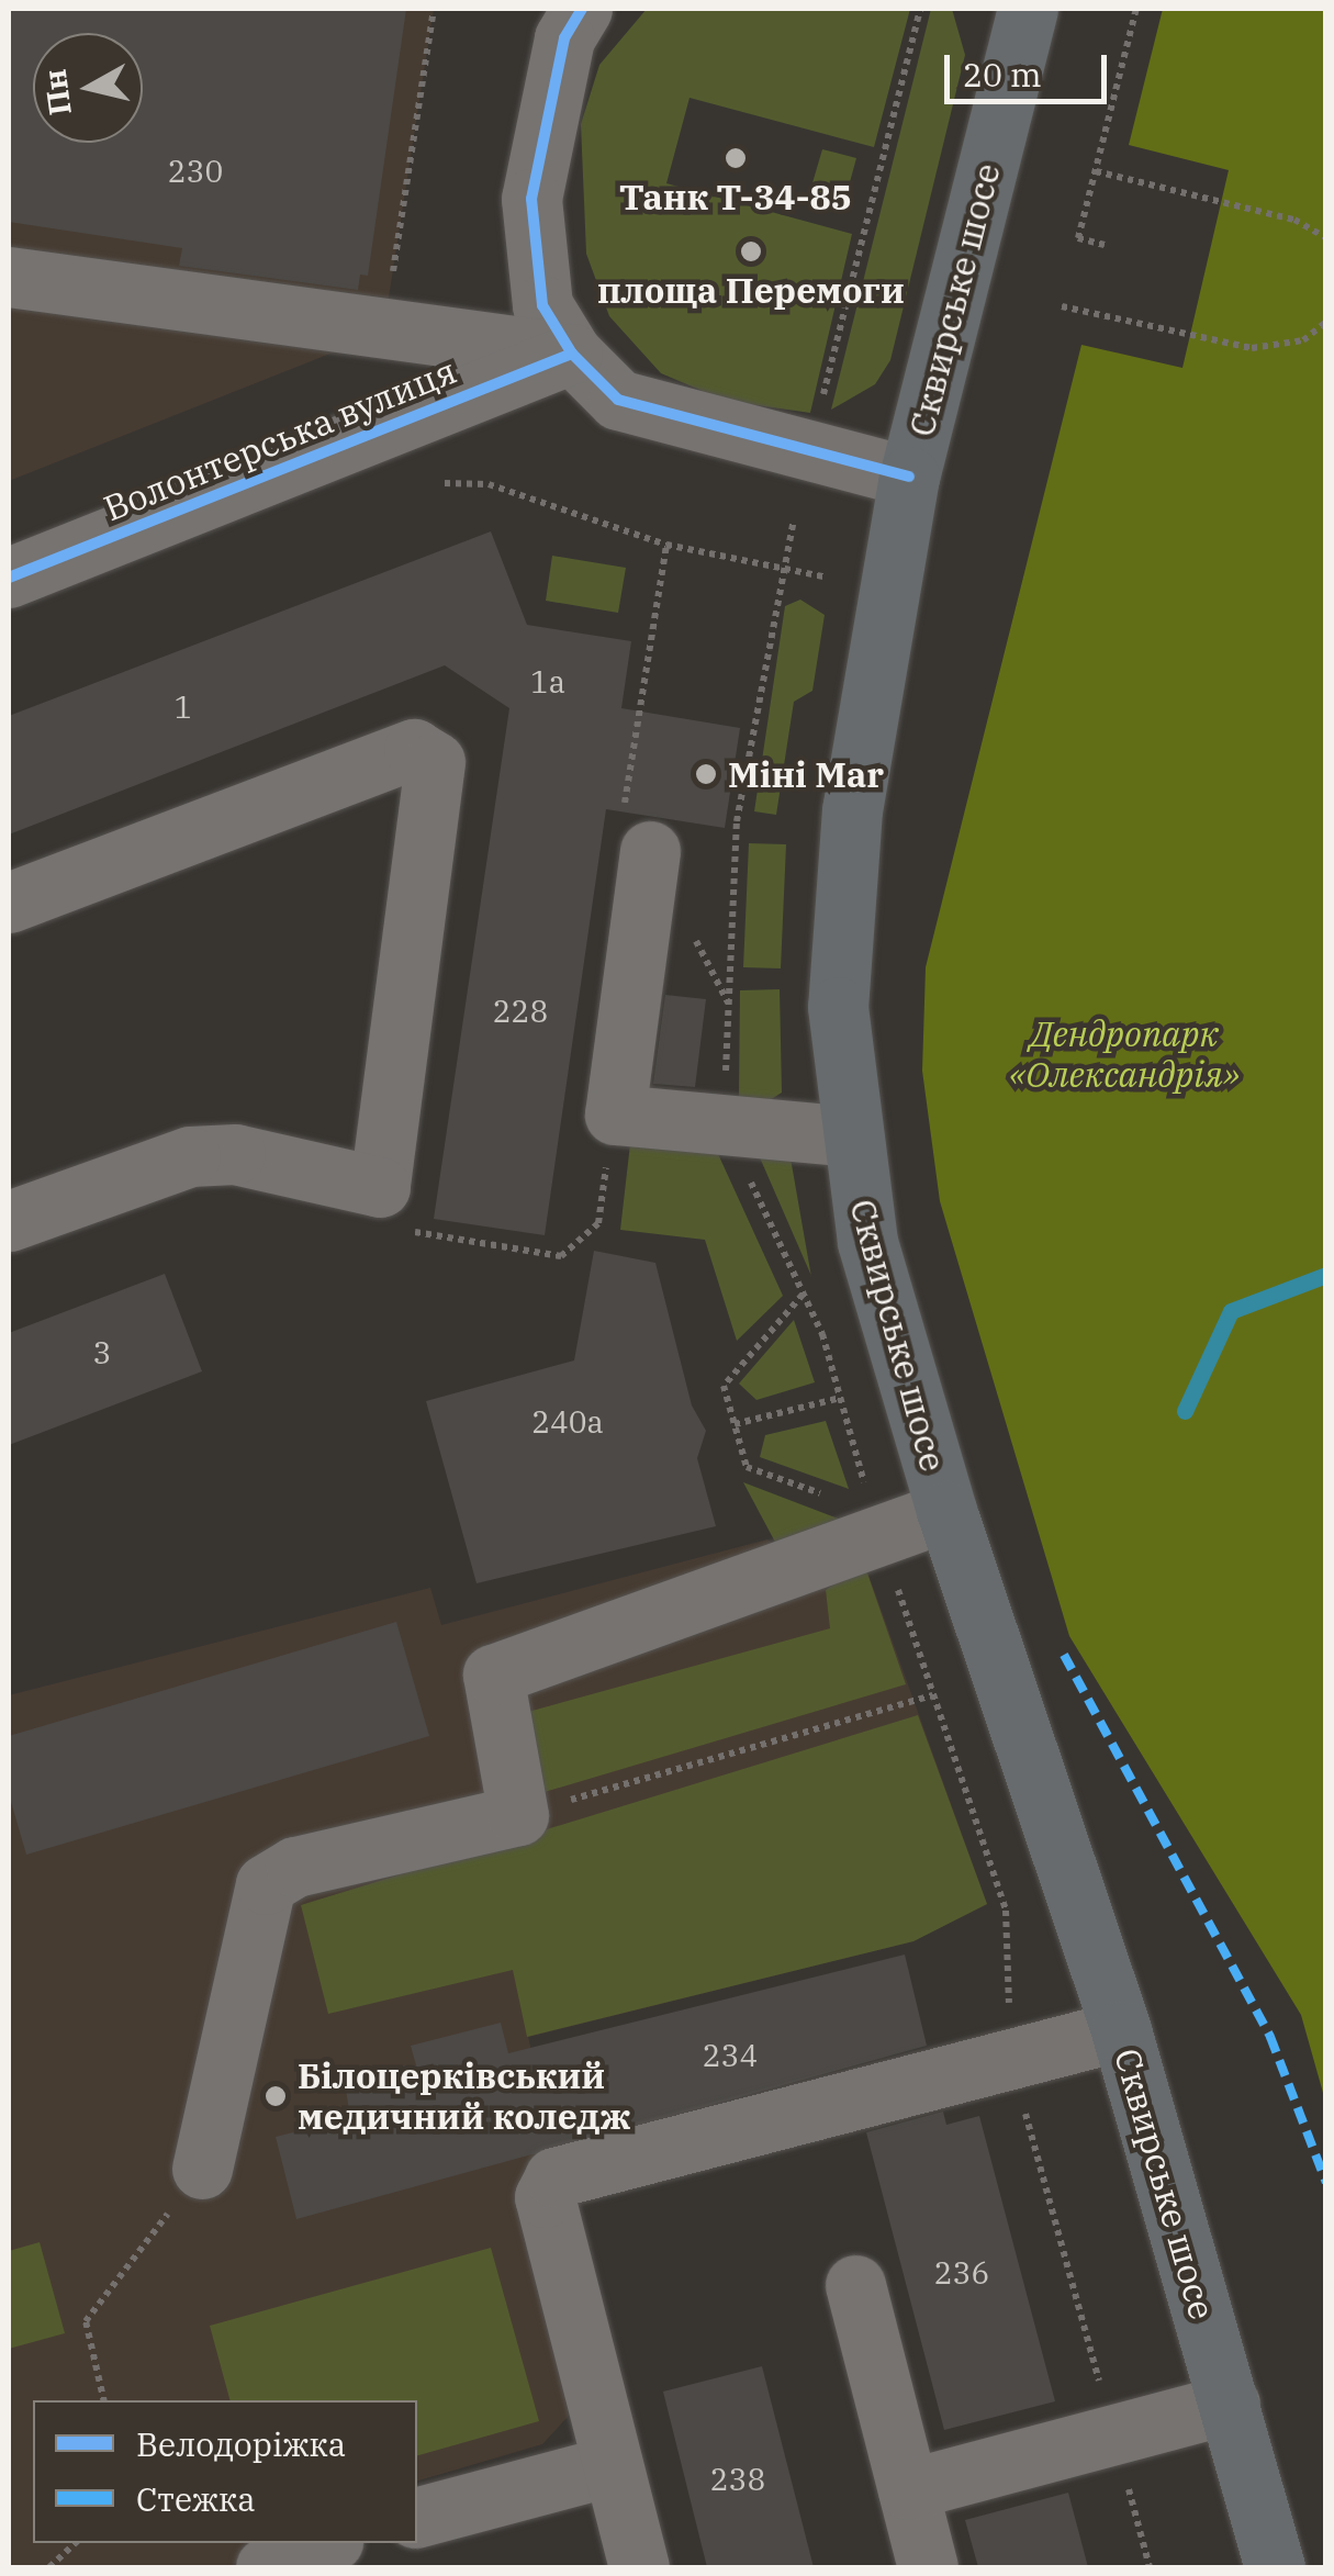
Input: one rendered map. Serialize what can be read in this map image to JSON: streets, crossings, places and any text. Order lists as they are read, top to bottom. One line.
{"streets":{"main road":["Сквирське шосе"],"street":["Волонтерська вулиця"]},"parks":["Дендропарк «Олександрія»"],"places":["Танк Т-34-85","площа Перемоги","Міні Mar","Білоцерківський медичний коледж"],"house_numbers":["230","1а","1","228","3","240а","234","236","238"],"legend":["Велодоріжка","Стежка"],"scale_bar":"20 m","north":"left"}
